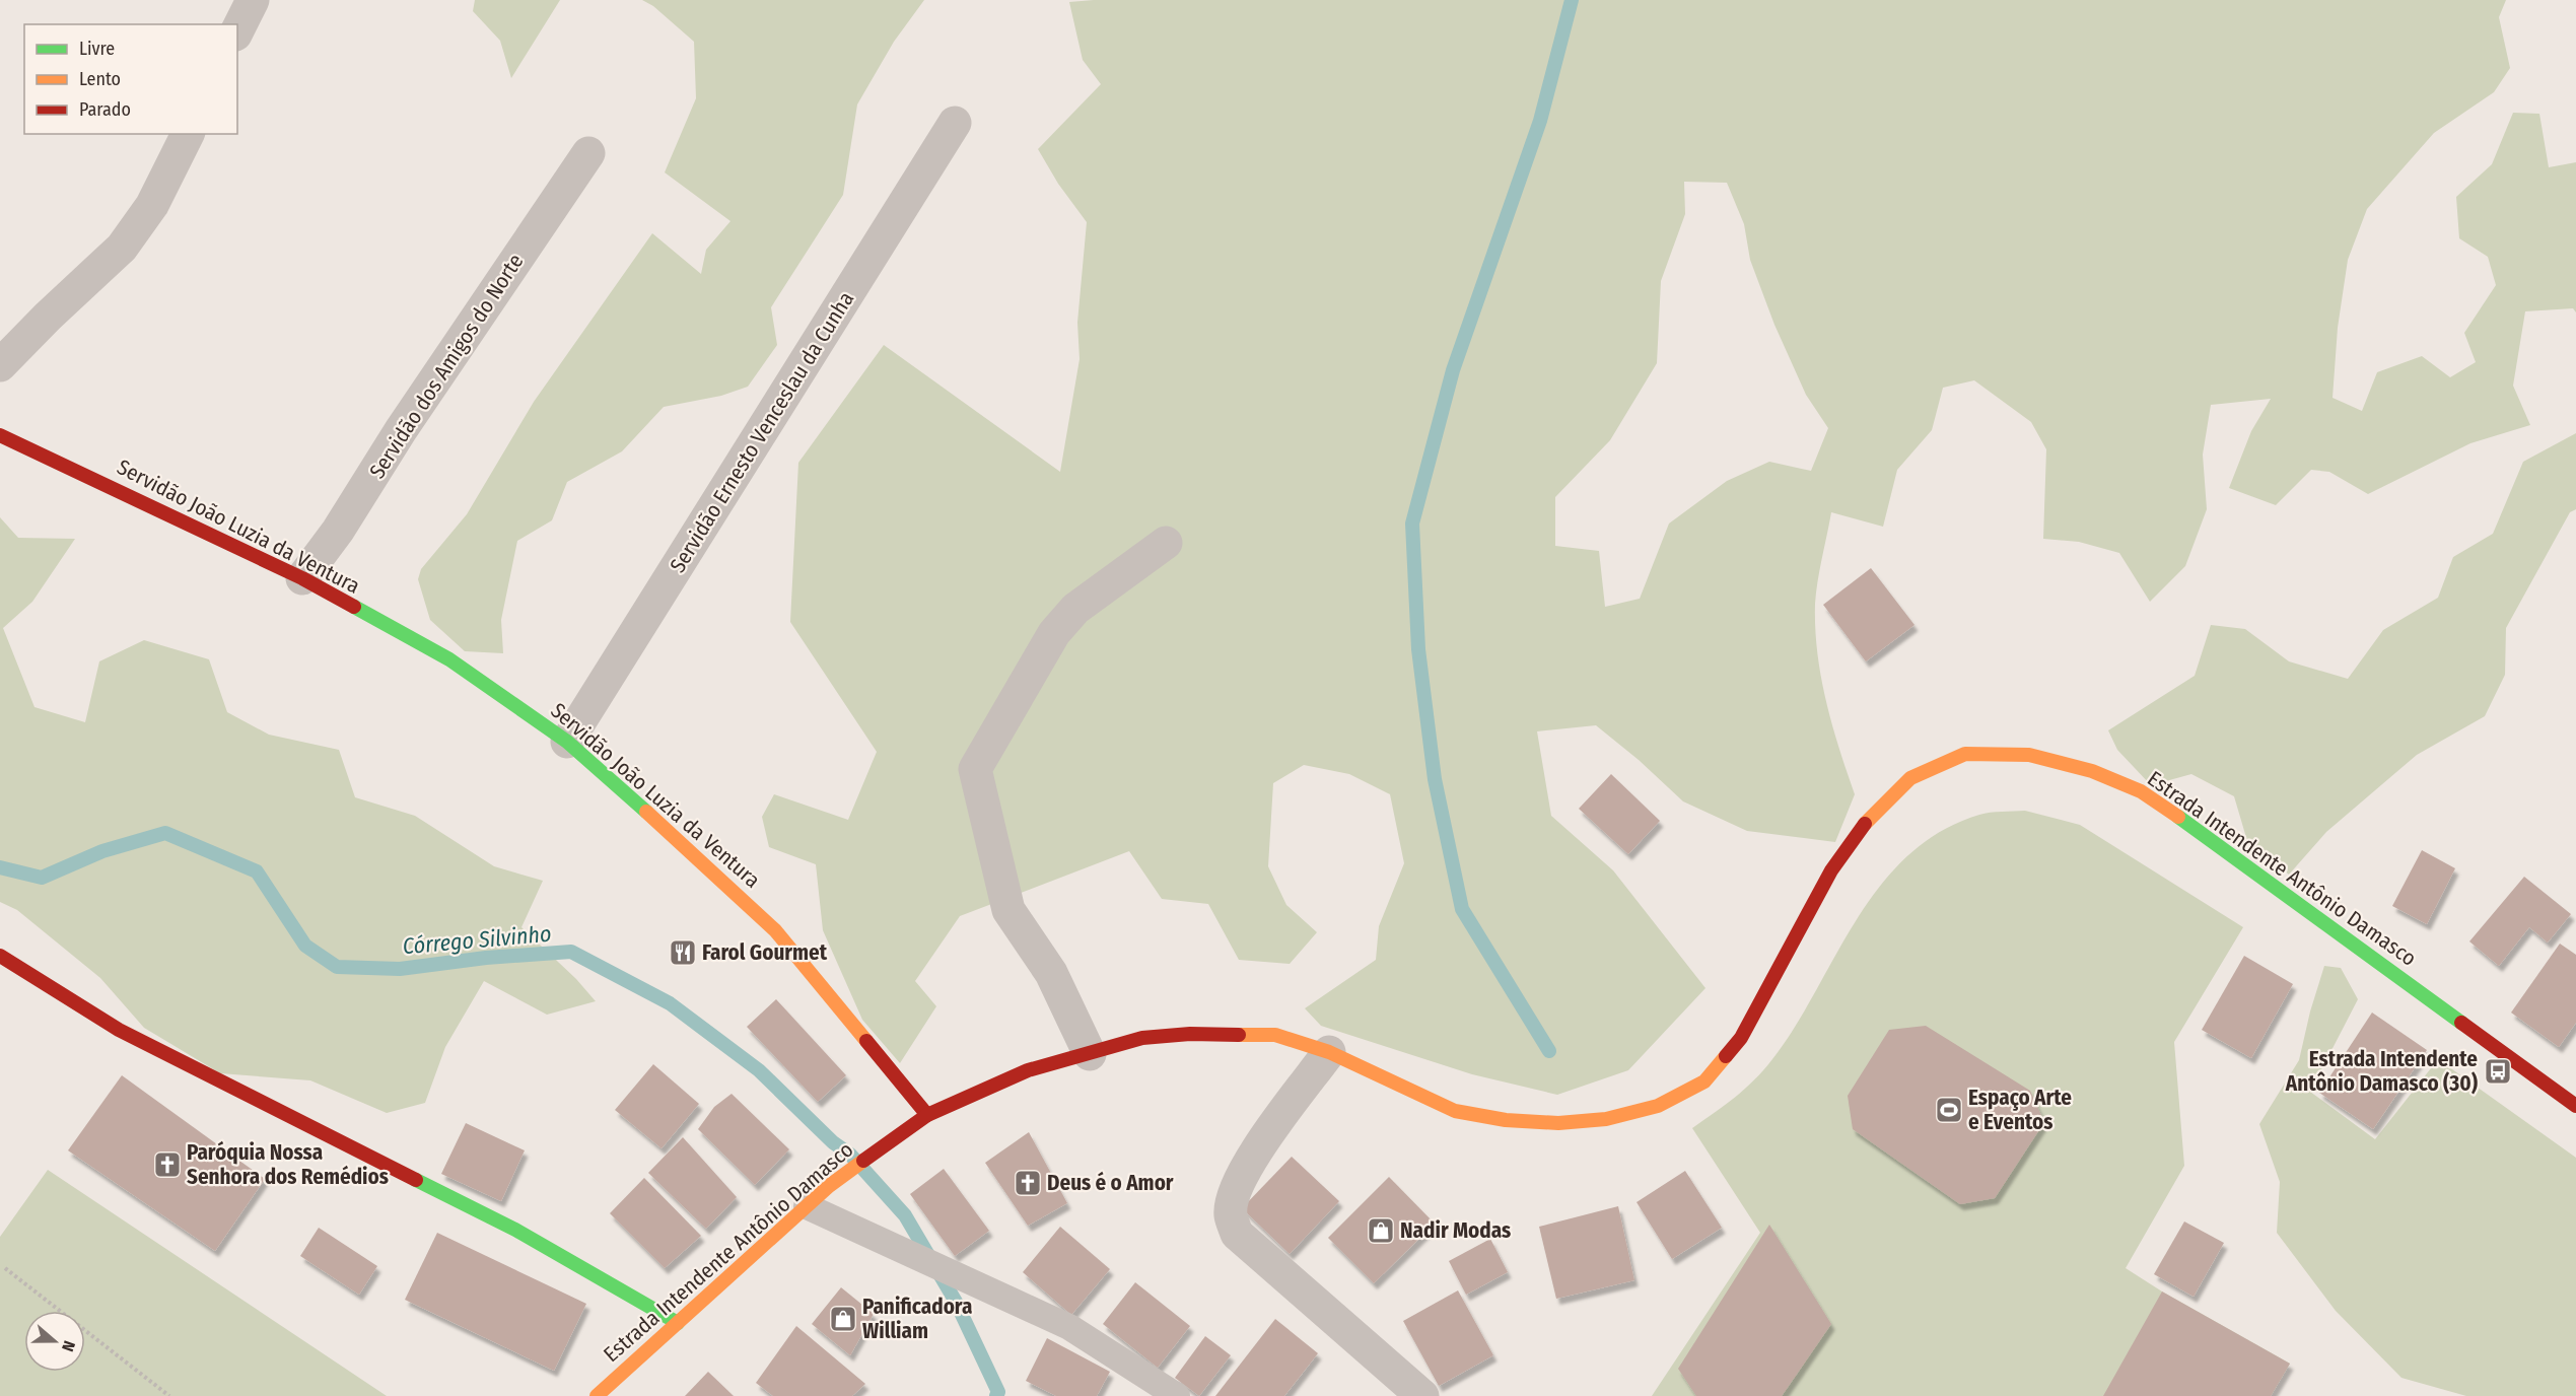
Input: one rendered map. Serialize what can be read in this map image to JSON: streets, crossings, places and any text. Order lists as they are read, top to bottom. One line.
{"streets":{"main road":["Servidão João Luzia da Ventura","Estrada Intendente Antônio Damasco"],"street":["Servidão dos Amigos do Norte","Servidão Ernesto Venceslau da Cunha"]},"crossings":[["Servidão dos Amigos do Norte","Servidão João Luzia da Ventura"],["Servidão Ernesto Venceslau da Cunha","Servidão João Luzia da Ventura"],["Servidão João Luzia da Ventura","Estrada Intendente Antônio Damasco"]],"water":["Córrego Silvinho"],"places":{"restaurant":["Farol Gourmet"],"bus stop":["Estrada Intendente Antônio Damasco (30)"],"sports":["Espaço Arte e Eventos"],"church":["Paróquia Nossa Senhora dos Remédios","Deus é o Amor"],"shop":["Nadir Modas","Panificadora William"]},"legend":["Livre","Lento","Parado"],"north":"right"}
